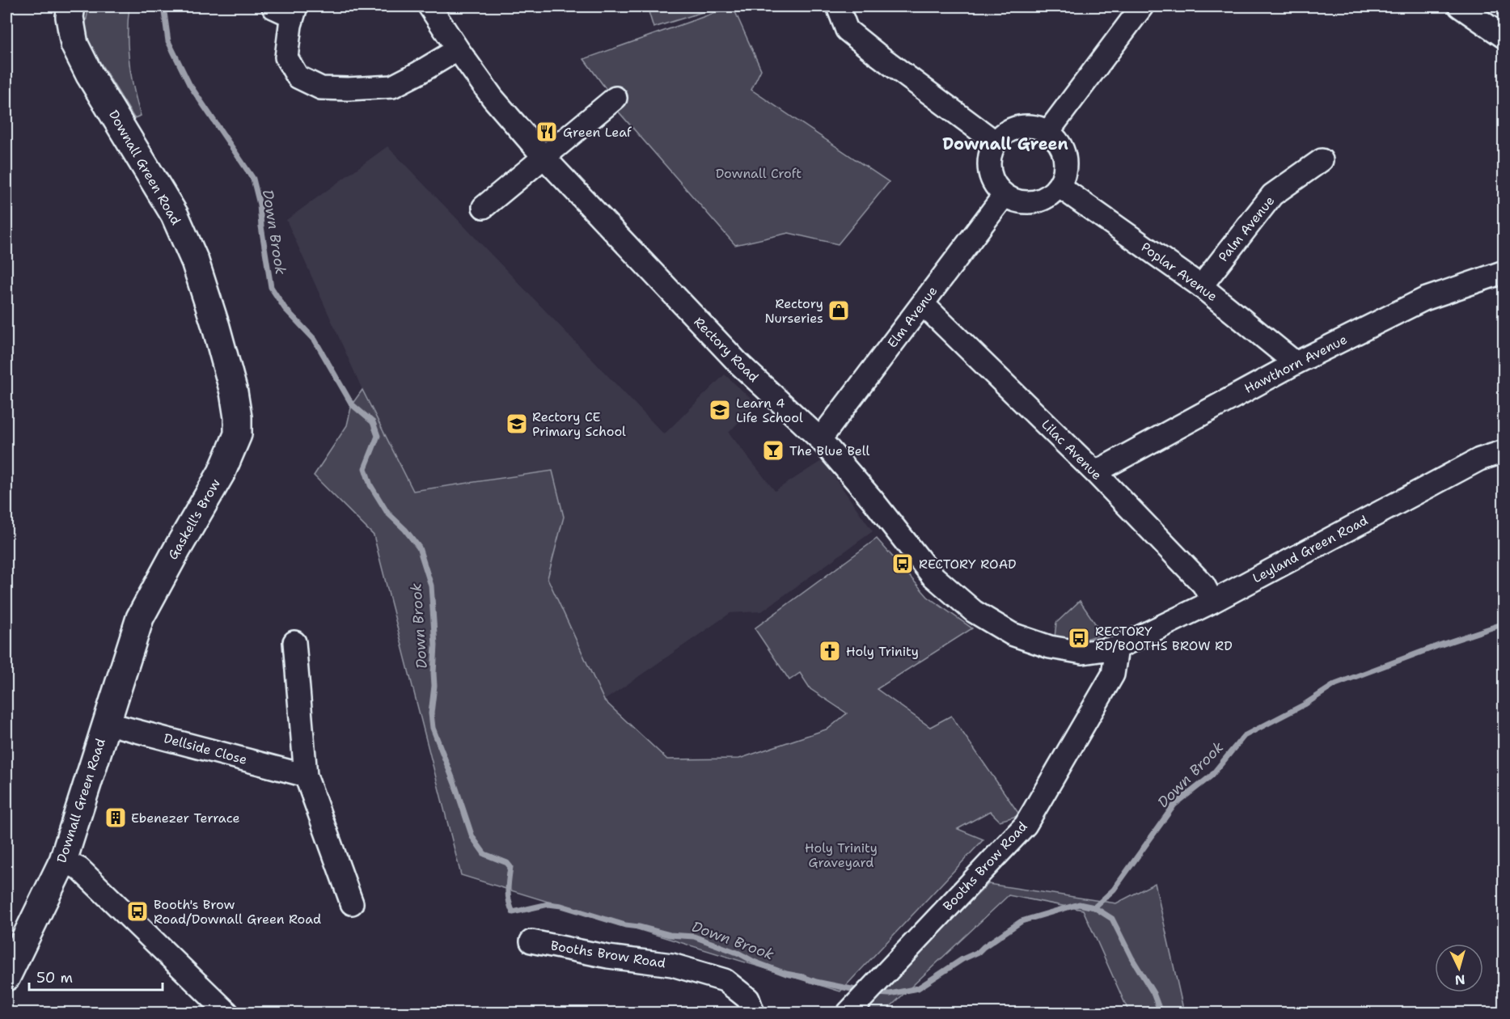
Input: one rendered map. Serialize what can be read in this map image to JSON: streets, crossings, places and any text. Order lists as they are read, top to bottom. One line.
{"streets":{"main road":["Downall Green Road","Gaskell's Brow"],"street":["Palm Avenue","Poplar Avenue","Elm Avenue","Rectory Road","Hawthorn Avenue","Lilac Avenue","Leyland Green Road","Dellside Close","Booths Brow Road"]},"crossings":[["Downall Green Road","Gaskell's Brow"],["Downall Green Road","Dellside Close"],["Palm Avenue","Poplar Avenue"],["Poplar Avenue","Elm Avenue"],["Poplar Avenue","Hawthorn Avenue"],["Elm Avenue","Rectory Road"],["Elm Avenue","Lilac Avenue"],["Rectory Road","Leyland Green Road"],["Rectory Road","Booths Brow Road"],["Hawthorn Avenue","Lilac Avenue"],["Lilac Avenue","Leyland Green Road"],["Leyland Green Road","Booths Brow Road"]],"districts":["Downall Green"],"water":["Down Brook"],"parks":["Downall Croft","Holy Trinity Graveyard"],"places":{"restaurant":["Green Leaf"],"shop":["Rectory Nurseries"],"school or university":["Learn 4 Life School","Rectory CE Primary School"],"bar":["The Blue Bell"],"bus stop":["RECTORY ROAD","RECTORY RD/BOOTHS BROW RD","Booth's Brow Road/Downall Green Road"],"church":["Holy Trinity"],"building":["Ebenezer Terrace"]},"scale_bar":"50 m","north":"bottom"}
